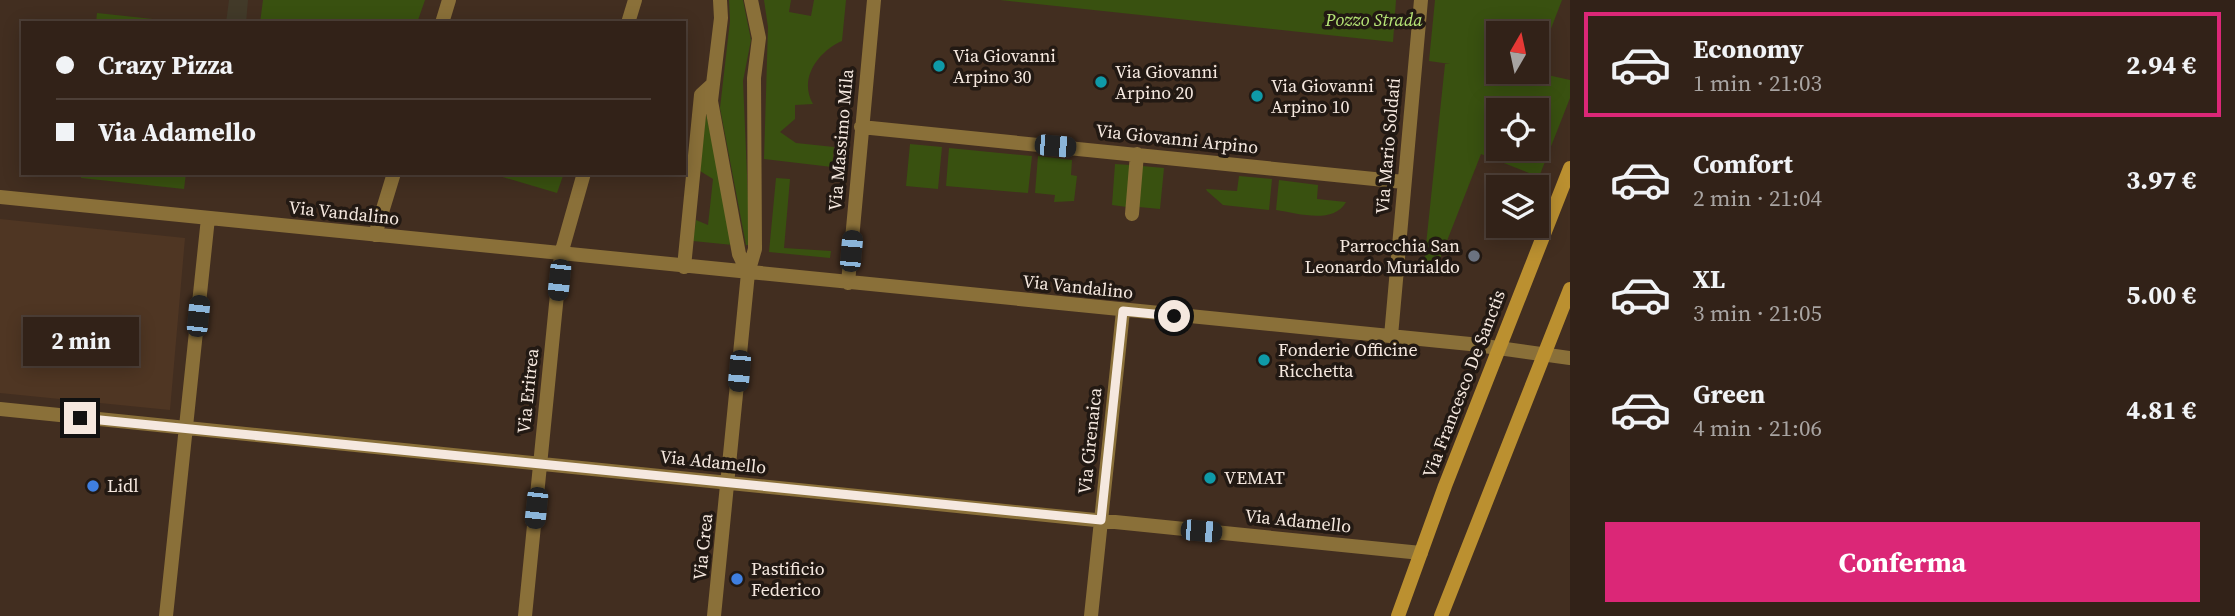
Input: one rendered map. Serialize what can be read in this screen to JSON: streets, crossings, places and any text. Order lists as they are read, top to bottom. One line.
{"streets":{"main road":["Via Francesco De Sanctis"],"street":["Via Giovanni Arpino","Via Massimo Mila","Via Mario Soldati","Via Vandalino","Via Eritrea","Via Cirenaica","Via Adamello","Via Crea"]},"crossings":[["Via Giovanni Arpino","Via Massimo Mila"],["Via Giovanni Arpino","Via Mario Soldati"],["Via Massimo Mila","Via Vandalino"],["Via Mario Soldati","Via Vandalino"],["Via Vandalino","Via Francesco De Sanctis"],["Via Vandalino","Via Eritrea"],["Via Vandalino","Via Cirenaica"],["Via Vandalino","Via Crea"],["Via Francesco De Sanctis","Via Adamello"],["Via Eritrea","Via Adamello"],["Via Cirenaica","Via Adamello"],["Via Adamello","Via Crea"]],"parks":["Pozzo Strada"],"places":["Via Giovanni Arpino 30","Via Giovanni Arpino 20","Via Giovanni Arpino 10","Parrocchia San Leonardo Murialdo","Fonderie Officine Ricchetta","VEMAT","Lidl","Pastificio Federico"],"north":"top","page":{"list":[{"name":"Economy","note":"1 min · 21:03","value":"2.94 €"},{"name":"Comfort","note":"2 min · 21:04","value":"3.97 €"},{"name":"XL","note":"3 min · 21:05","value":"5.00 €"},{"name":"Green","note":"4 min · 21:06","value":"4.81 €"}],"banner":["Crazy Pizza","Via Adamello"],"bubble":"2 min","buttons":"Conferma"}}
